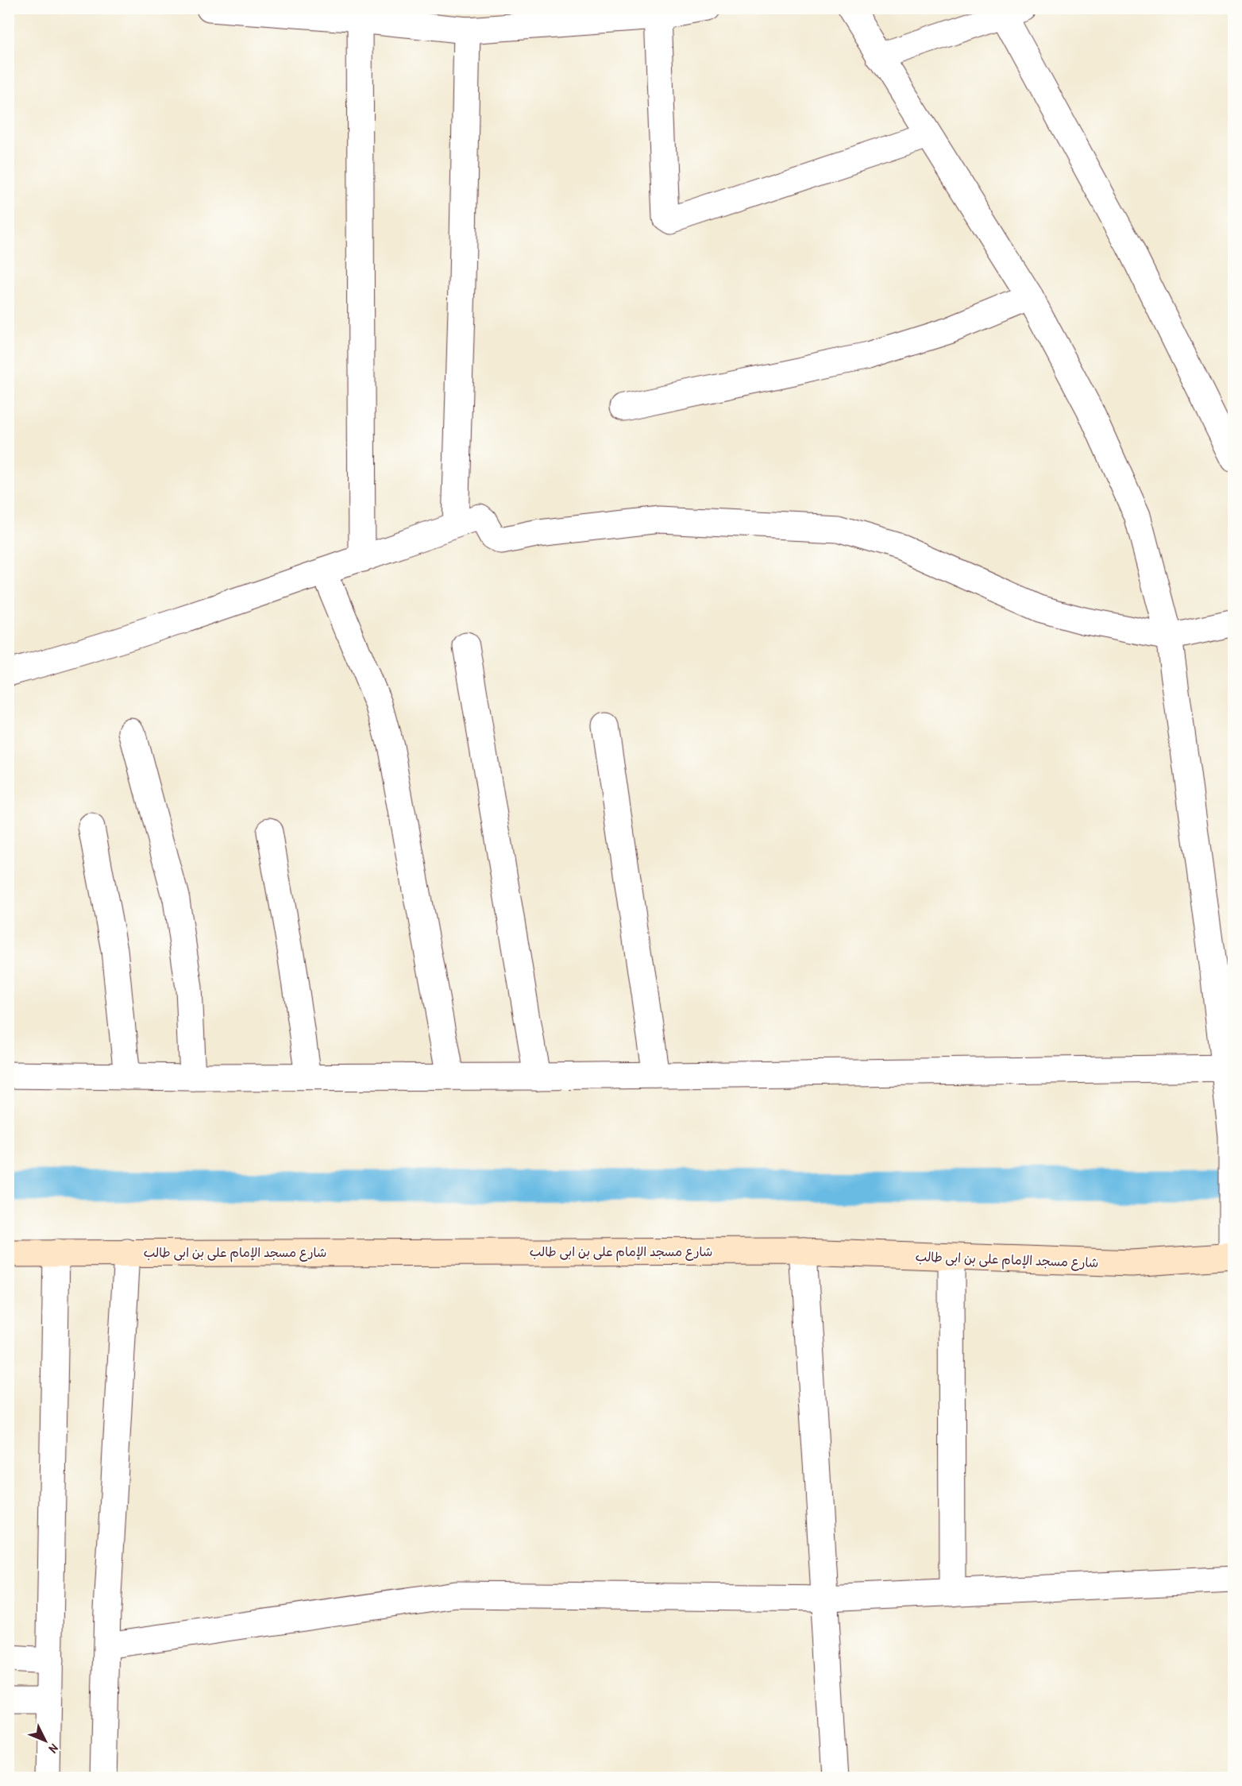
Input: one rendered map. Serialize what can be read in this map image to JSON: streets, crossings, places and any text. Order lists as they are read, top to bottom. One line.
{"streets":{"street":["شارع مسجد الإمام على بن ابى طالب"]},"north":"bottom right"}
